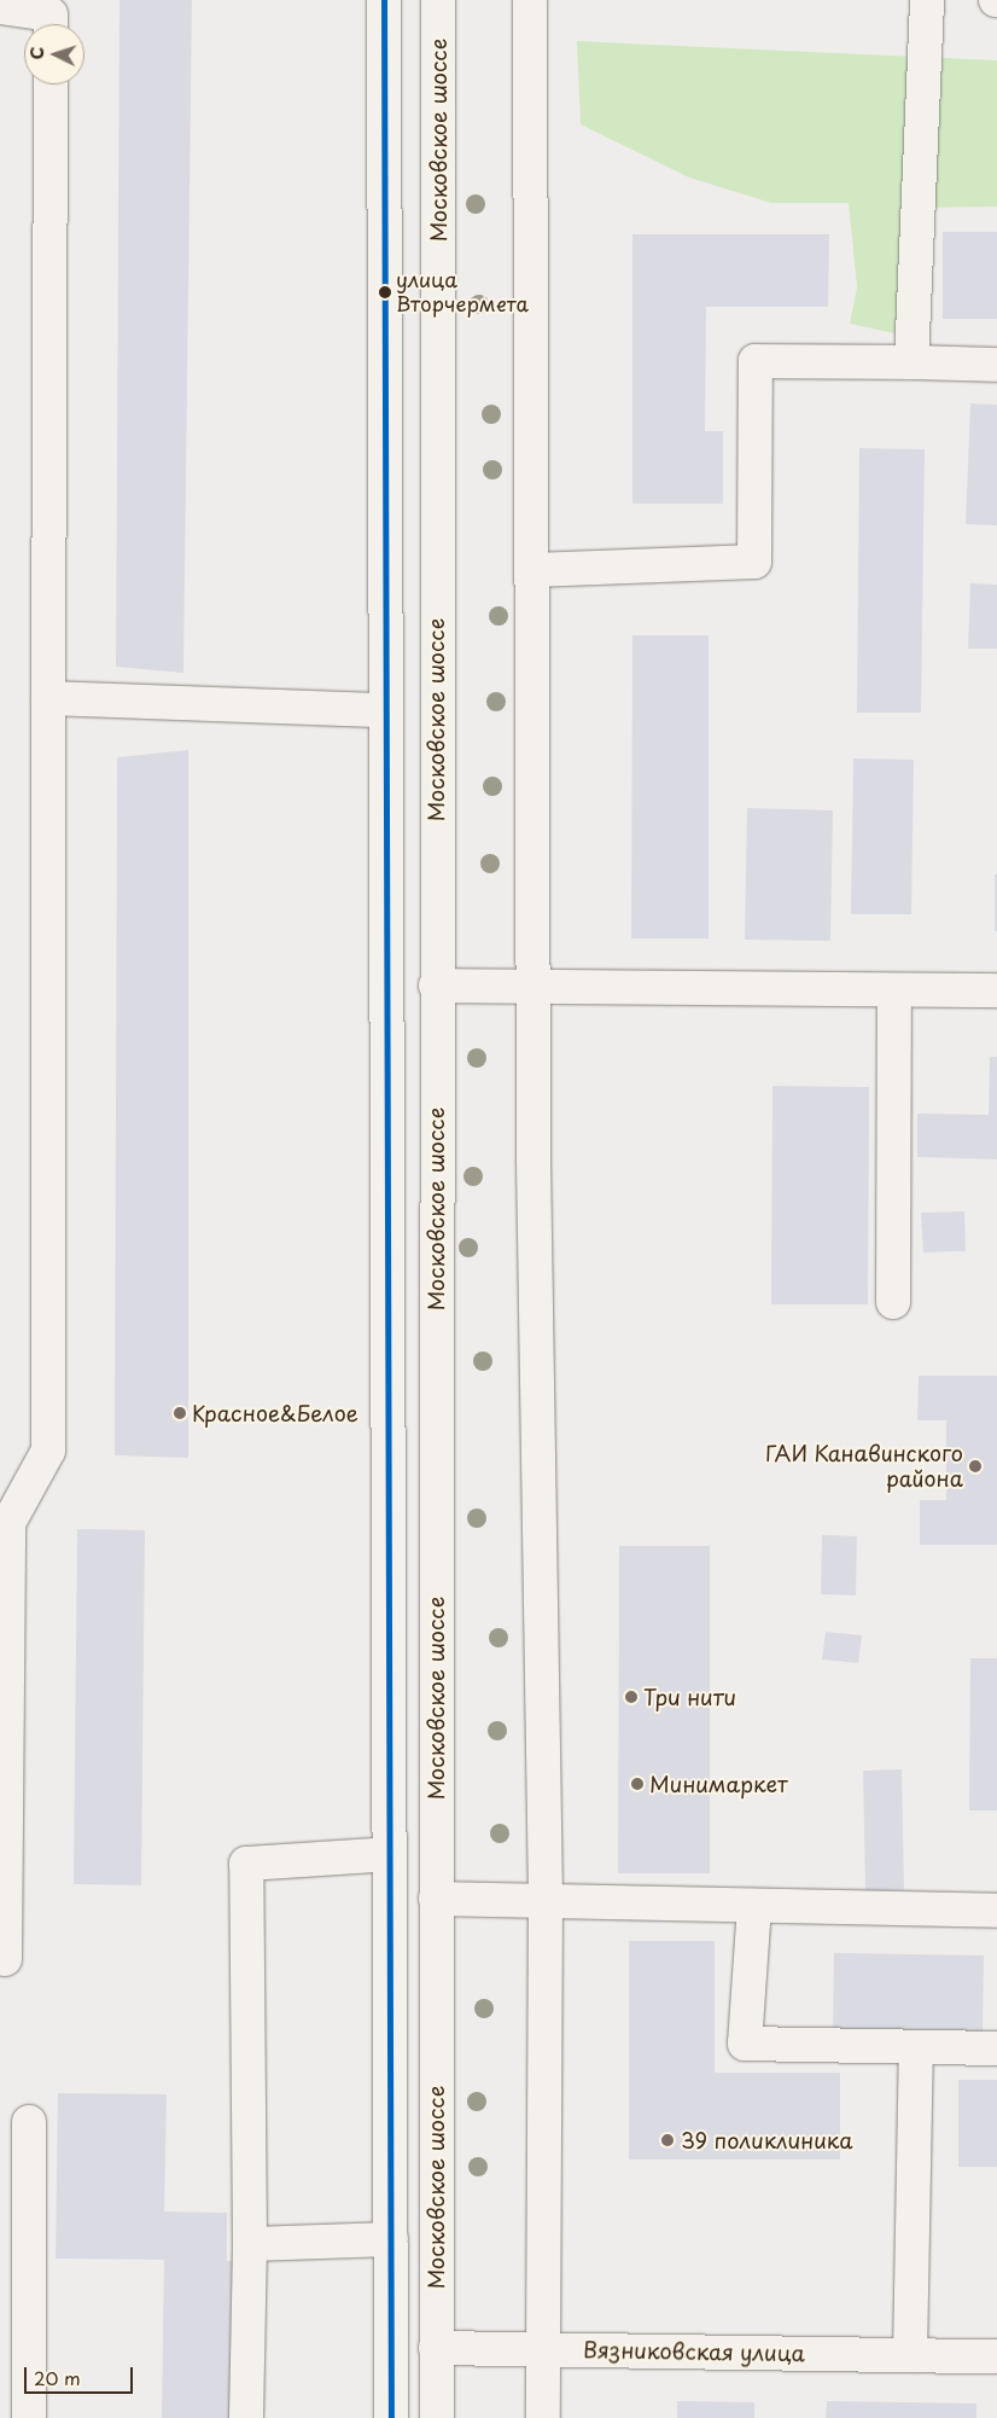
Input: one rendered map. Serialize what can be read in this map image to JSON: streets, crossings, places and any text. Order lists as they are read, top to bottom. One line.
{"streets":{"main road":["Московское шоссе","Вязниковская улица"]},"crossings":[["Московское шоссе","Вязниковская улица"]],"places":["улица Вторчермета","Красное&Белое","ГАИ Канавинского района","Три нити","Минимаркет","39 поликлиника"],"scale_bar":"20 m","north":"left"}
